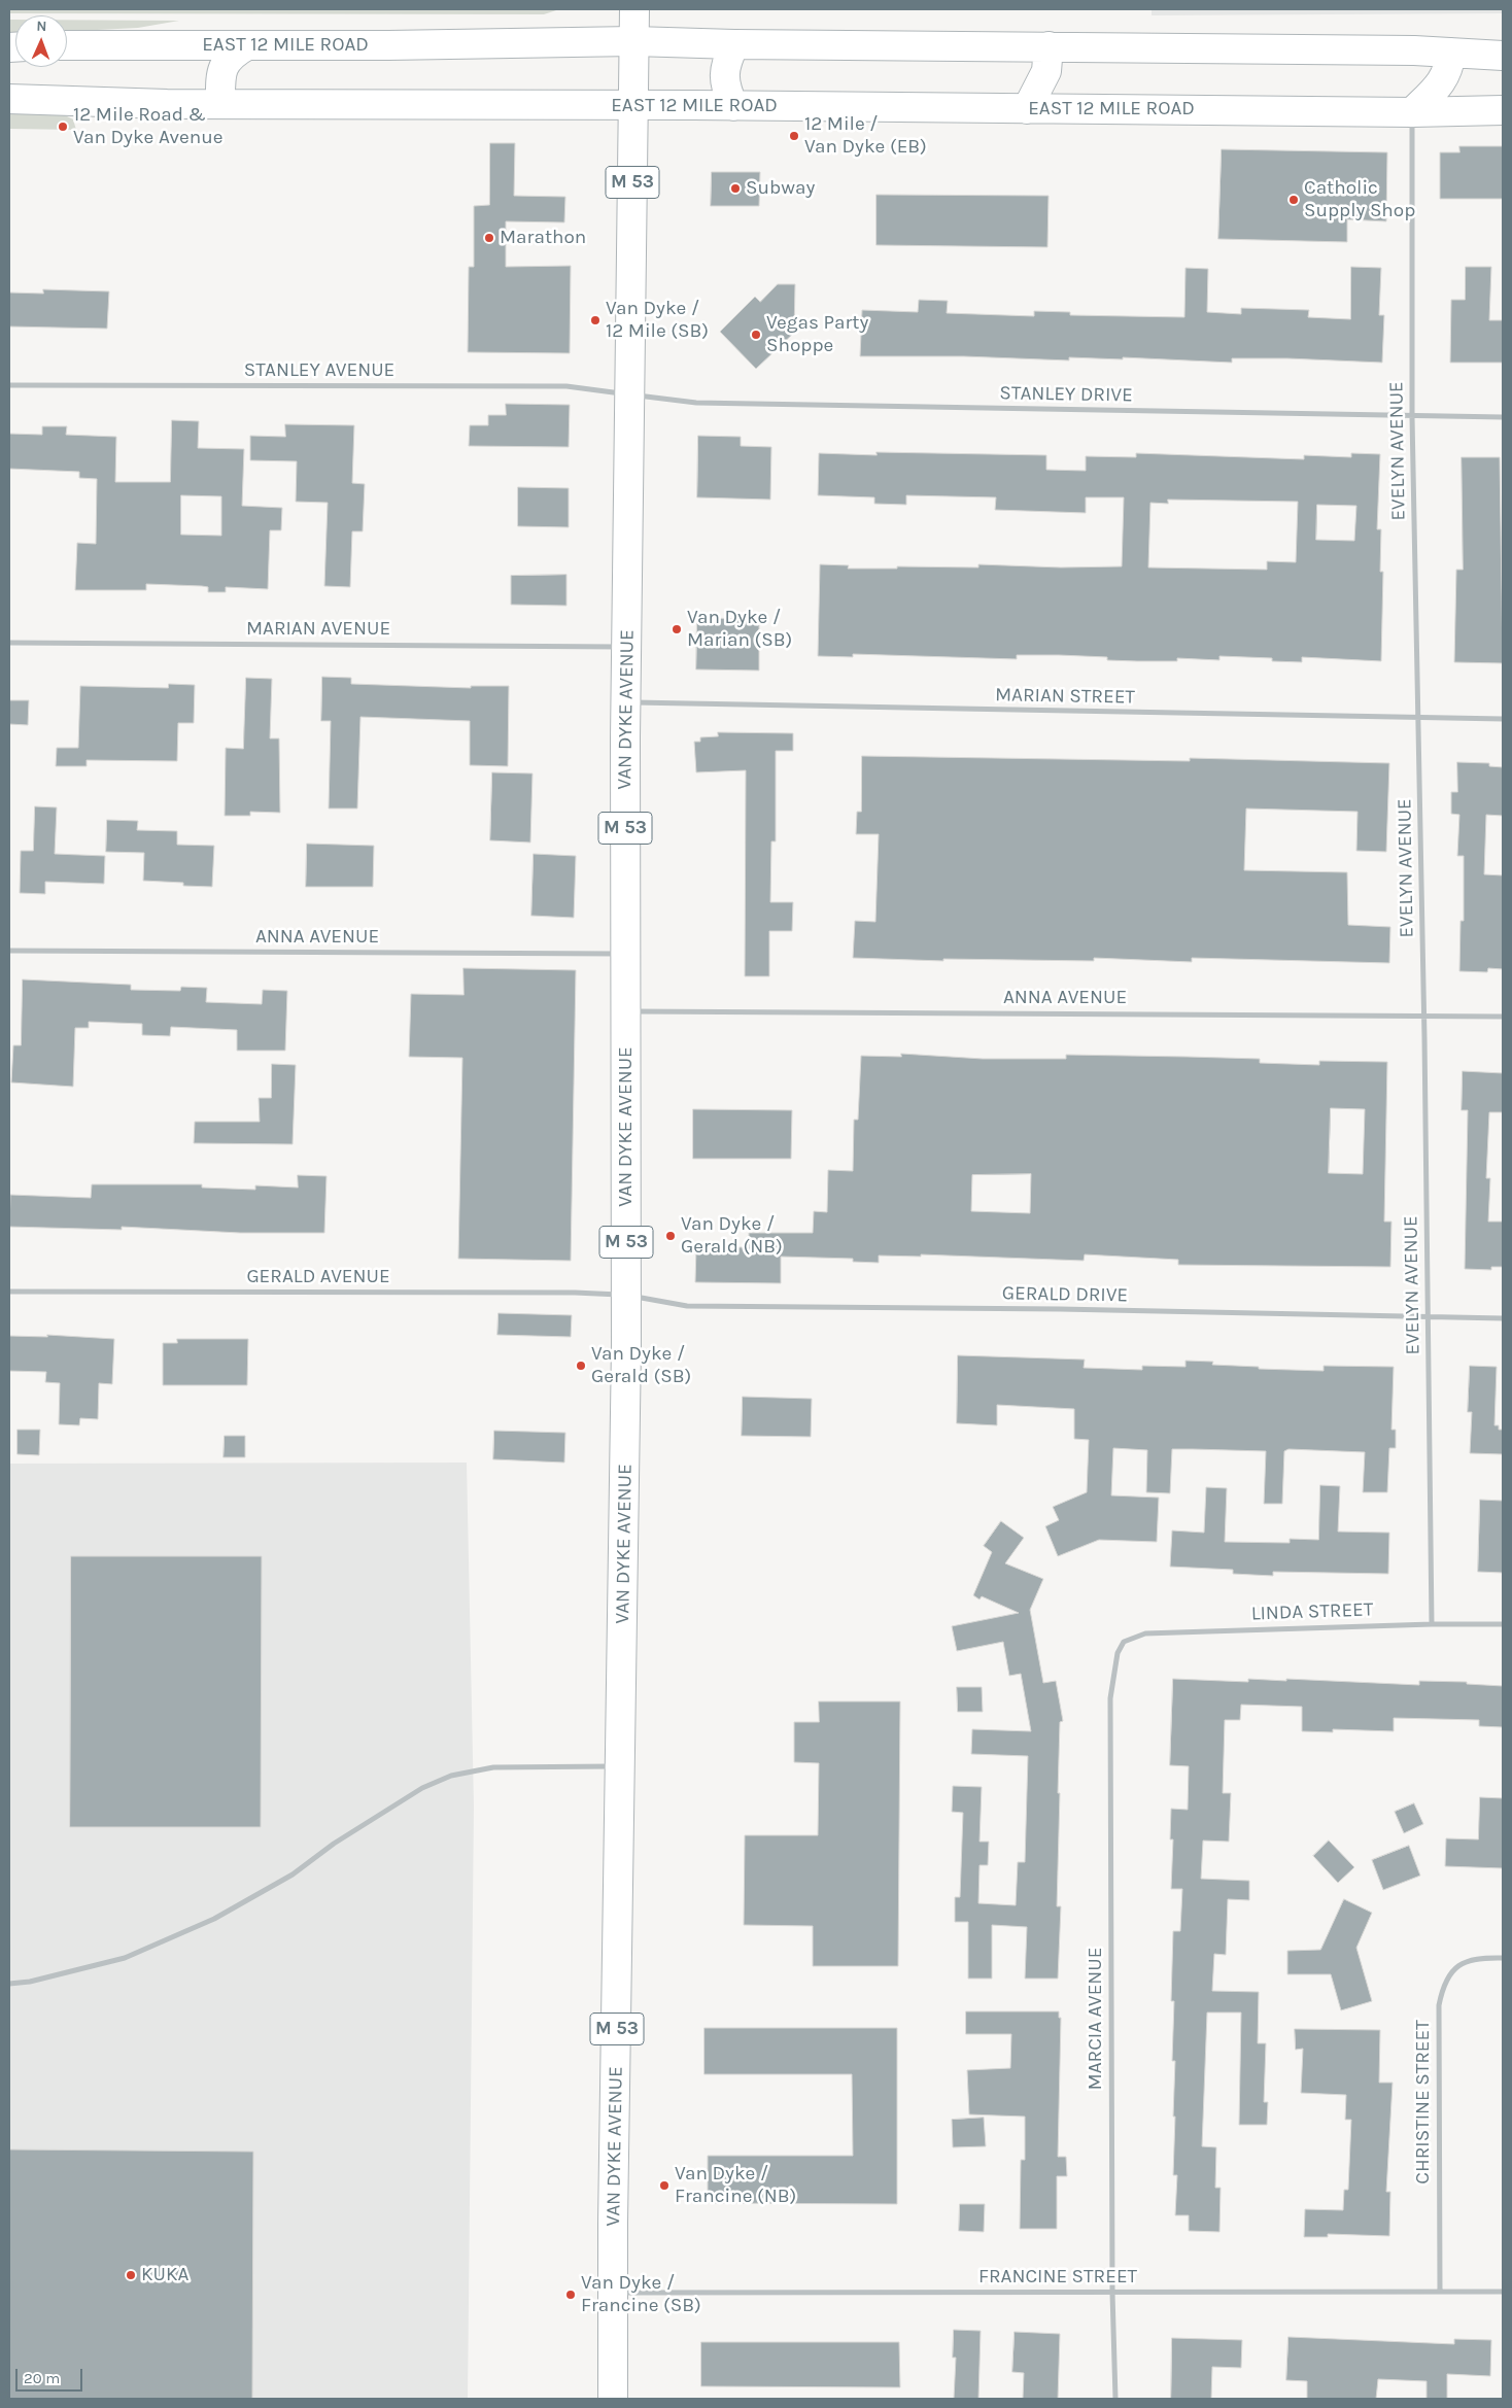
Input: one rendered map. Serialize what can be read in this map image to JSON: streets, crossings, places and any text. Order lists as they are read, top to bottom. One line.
{"streets":{"main road":["EAST 12 MILE ROAD","M 53","VAN DYKE AVENUE"],"street":["STANLEY AVENUE","STANLEY DRIVE","EVELYN AVENUE","MARIAN AVENUE","MARIAN STREET","ANNA AVENUE","GERALD AVENUE","GERALD DRIVE","LINDA STREET","MARCIA AVENUE","CHRISTINE STREET","FRANCINE STREET"]},"crossings":[["EAST 12 MILE ROAD","EVELYN AVENUE"],["EAST 12 MILE ROAD","VAN DYKE AVENUE"],["STANLEY AVENUE","STANLEY DRIVE"],["STANLEY AVENUE","VAN DYKE AVENUE"],["STANLEY DRIVE","EVELYN AVENUE"],["STANLEY DRIVE","VAN DYKE AVENUE"],["EVELYN AVENUE","MARIAN STREET"],["EVELYN AVENUE","ANNA AVENUE"],["EVELYN AVENUE","GERALD DRIVE"],["EVELYN AVENUE","LINDA STREET"],["MARIAN AVENUE","VAN DYKE AVENUE"],["MARIAN STREET","VAN DYKE AVENUE"],["VAN DYKE AVENUE","ANNA AVENUE"],["VAN DYKE AVENUE","GERALD AVENUE"],["VAN DYKE AVENUE","GERALD DRIVE"],["VAN DYKE AVENUE","FRANCINE STREET"],["GERALD AVENUE","GERALD DRIVE"],["LINDA STREET","MARCIA AVENUE"],["MARCIA AVENUE","FRANCINE STREET"],["CHRISTINE STREET","FRANCINE STREET"]],"places":["12 Mile Road & Van Dyke Avenue","12 Mile / Van Dyke (EB)","Subway","Catholic Supply Shop","Marathon","Van Dyke / 12 Mile (SB)","Vegas Party Shoppe","Van Dyke / Marian (SB)","Van Dyke / Gerald (NB)","Van Dyke / Gerald (SB)","Van Dyke / Francine (NB)","KUKA","Van Dyke / Francine (SB)"],"scale_bar":"20 m","north":"top"}
